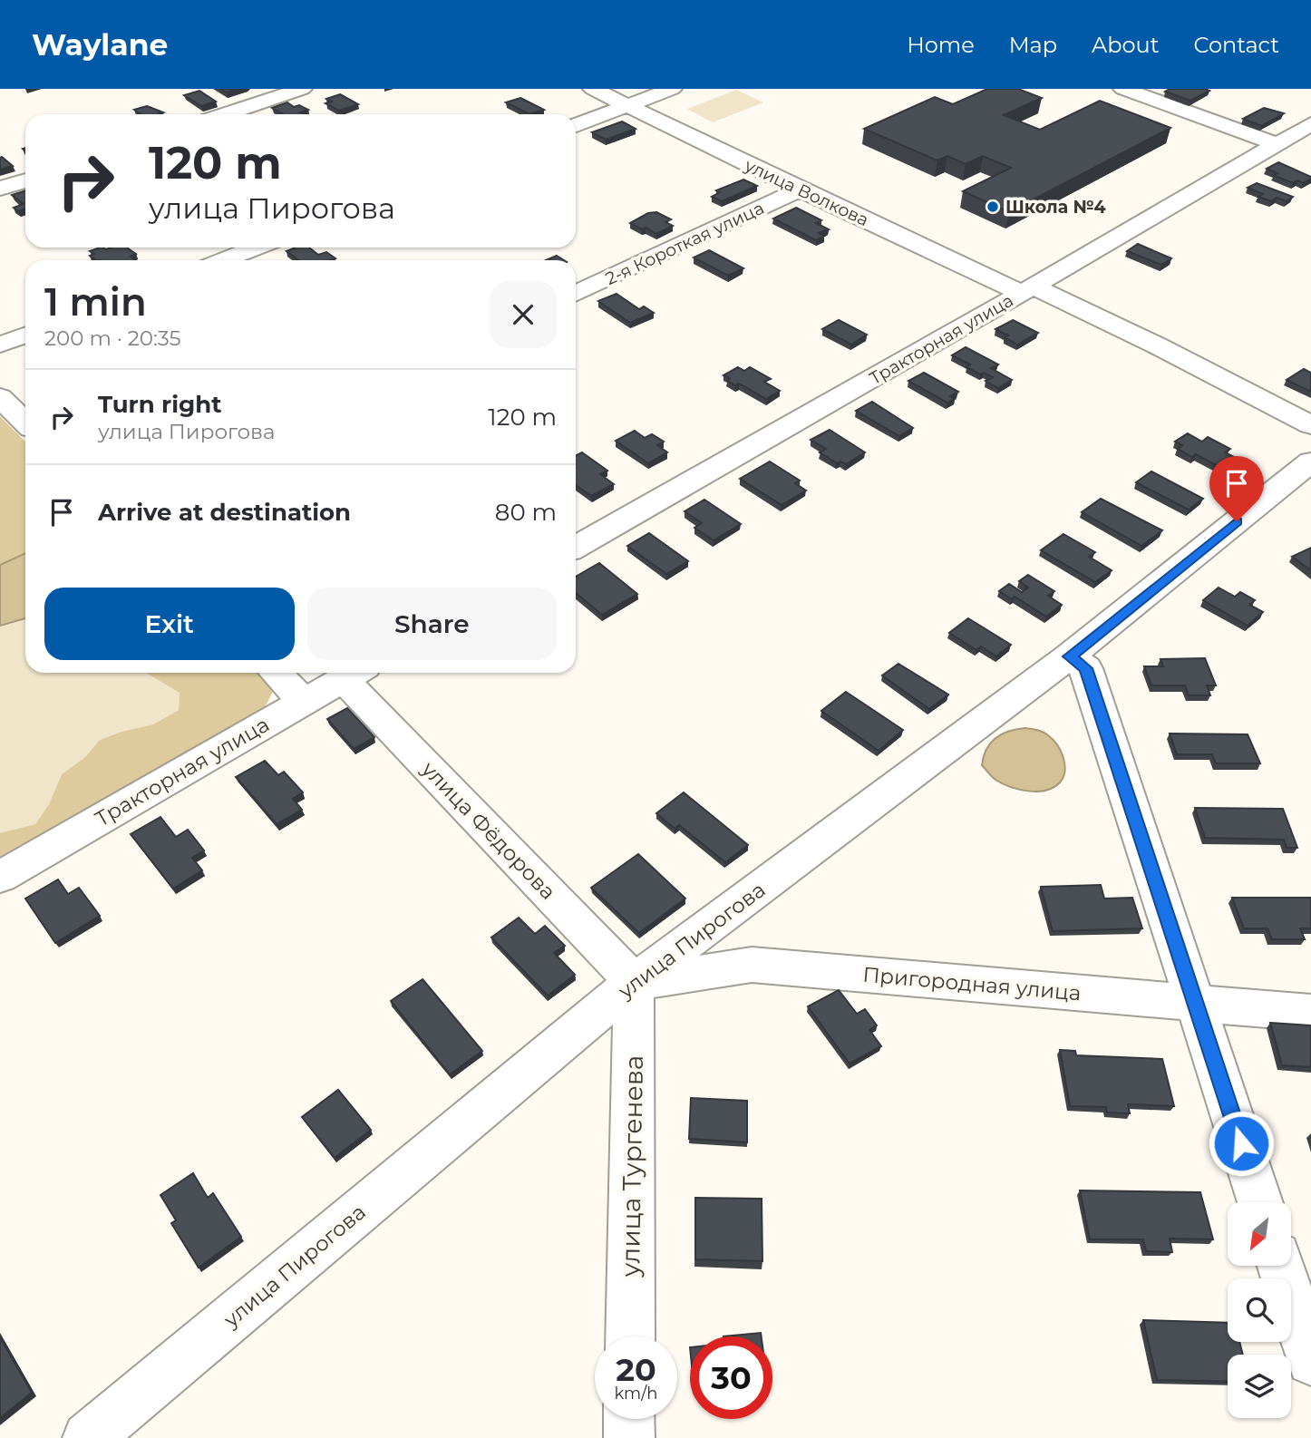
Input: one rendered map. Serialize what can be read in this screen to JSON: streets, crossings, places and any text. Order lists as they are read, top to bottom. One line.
{"streets":{"street":["улица Волкова","2-я Короткая улица","Тракторная улица","улица Фёдорова","улица Пирогова","Пригородная улица","улица Тургенева"]},"crossings":[["улица Волкова","2-я Короткая улица"],["улица Волкова","Тракторная улица"],["Тракторная улица","улица Фёдорова"],["улица Фёдорова","улица Пирогова"],["улица Фёдорова","Пригородная улица"],["улица Фёдорова","улица Тургенева"],["улица Пирогова","Пригородная улица"],["улица Пирогова","улица Тургенева"],["Пригородная улица","улица Тургенева"]],"places":["Школа №4"],"north":"bottom left","page":{"header":"Waylane","nav":["Home","Map","About","Contact"],"turn":["120 m","улица Пирогова"],"heading":["1 min","200 m · 20:35"],"list":[{"name":"Turn right","note":"улица Пирогова","value":"120 m"},{"name":"Arrive at destination","value":"80 m"}],"buttons":["Exit","Share"],"speed":"20 km/h","limit":"30"}}
